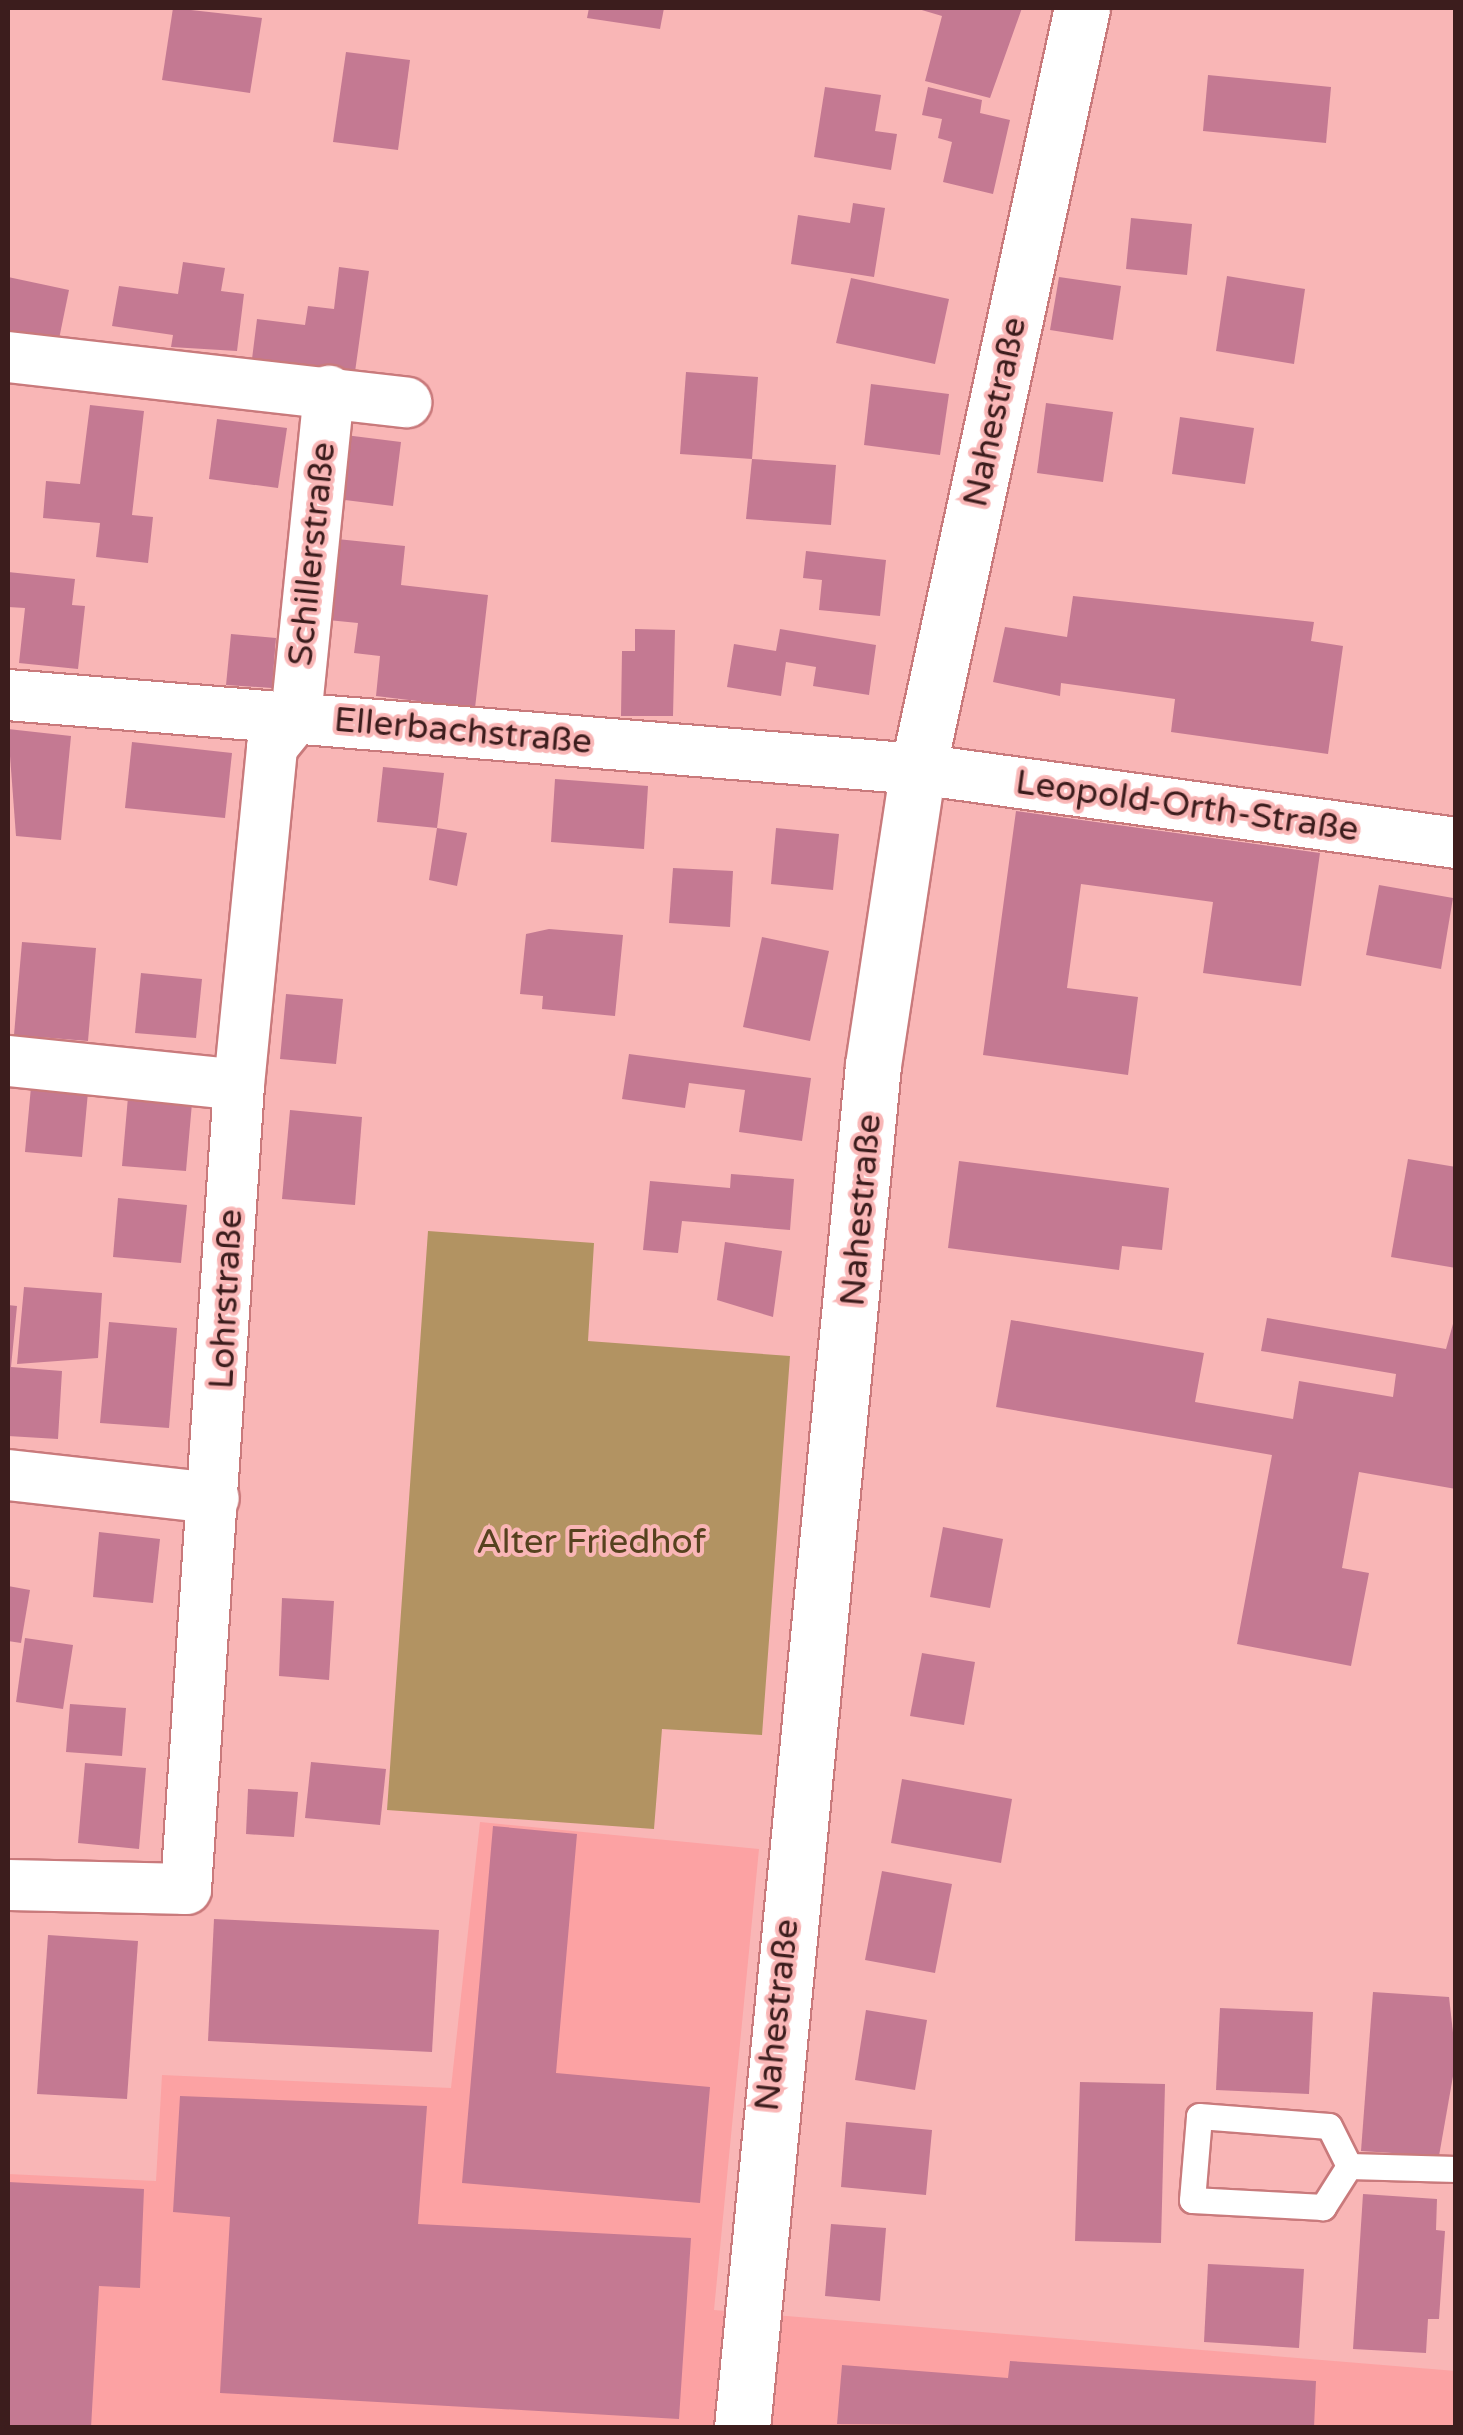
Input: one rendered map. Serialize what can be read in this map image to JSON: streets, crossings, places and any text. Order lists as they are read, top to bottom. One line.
{"streets":{"street":["Nahestraße","Schillerstraße","Ellerbachstraße","Leopold-Orth-Straße","Lohrstraße"]},"crossings":[["Nahestraße","Ellerbachstraße"],["Nahestraße","Leopold-Orth-Straße"],["Schillerstraße","Ellerbachstraße"],["Schillerstraße","Lohrstraße"],["Ellerbachstraße","Leopold-Orth-Straße"],["Ellerbachstraße","Lohrstraße"]],"parks":["Alter Friedhof"]}
